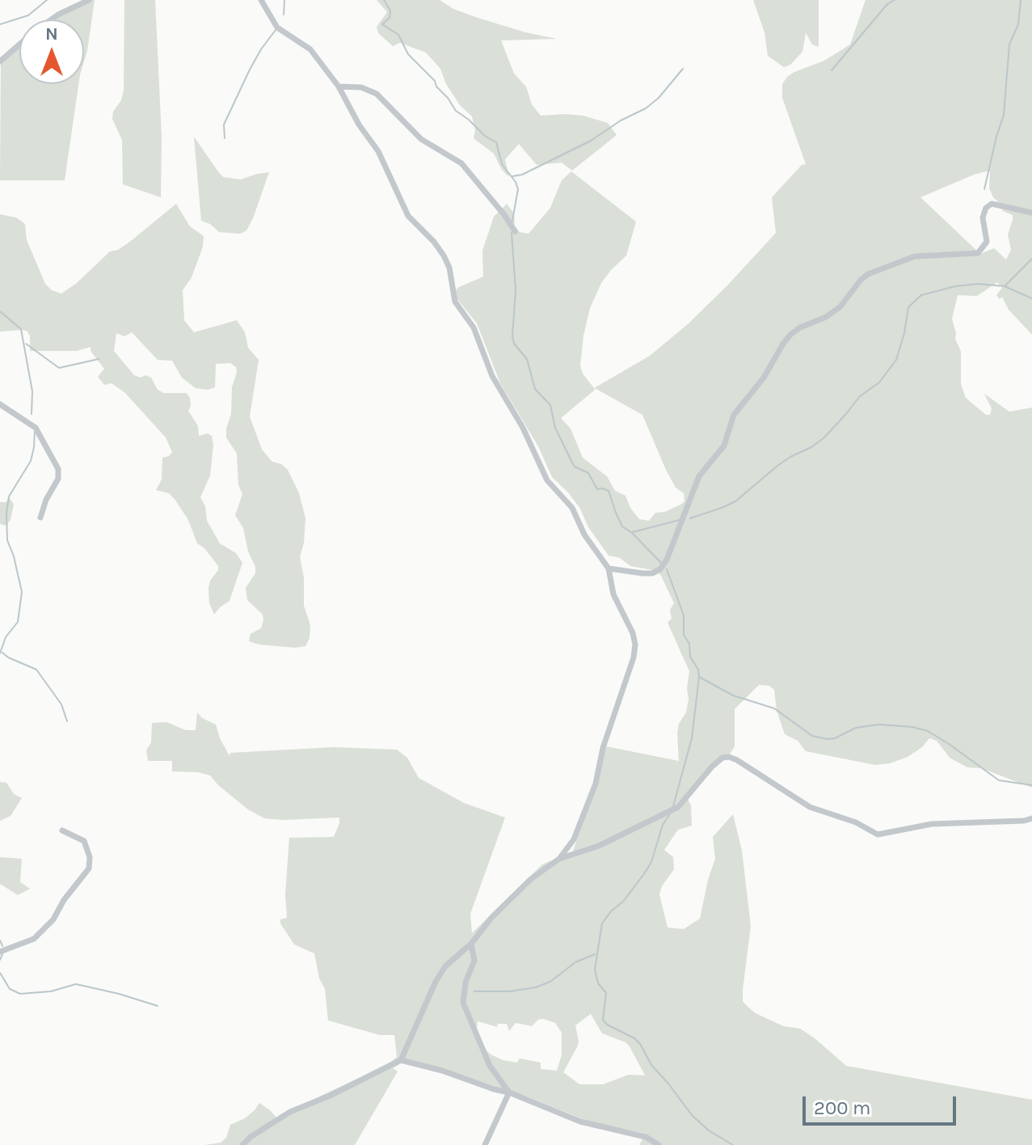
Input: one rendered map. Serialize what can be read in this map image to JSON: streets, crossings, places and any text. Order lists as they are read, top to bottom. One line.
{"scale_bar":"200 m","north":"top"}
